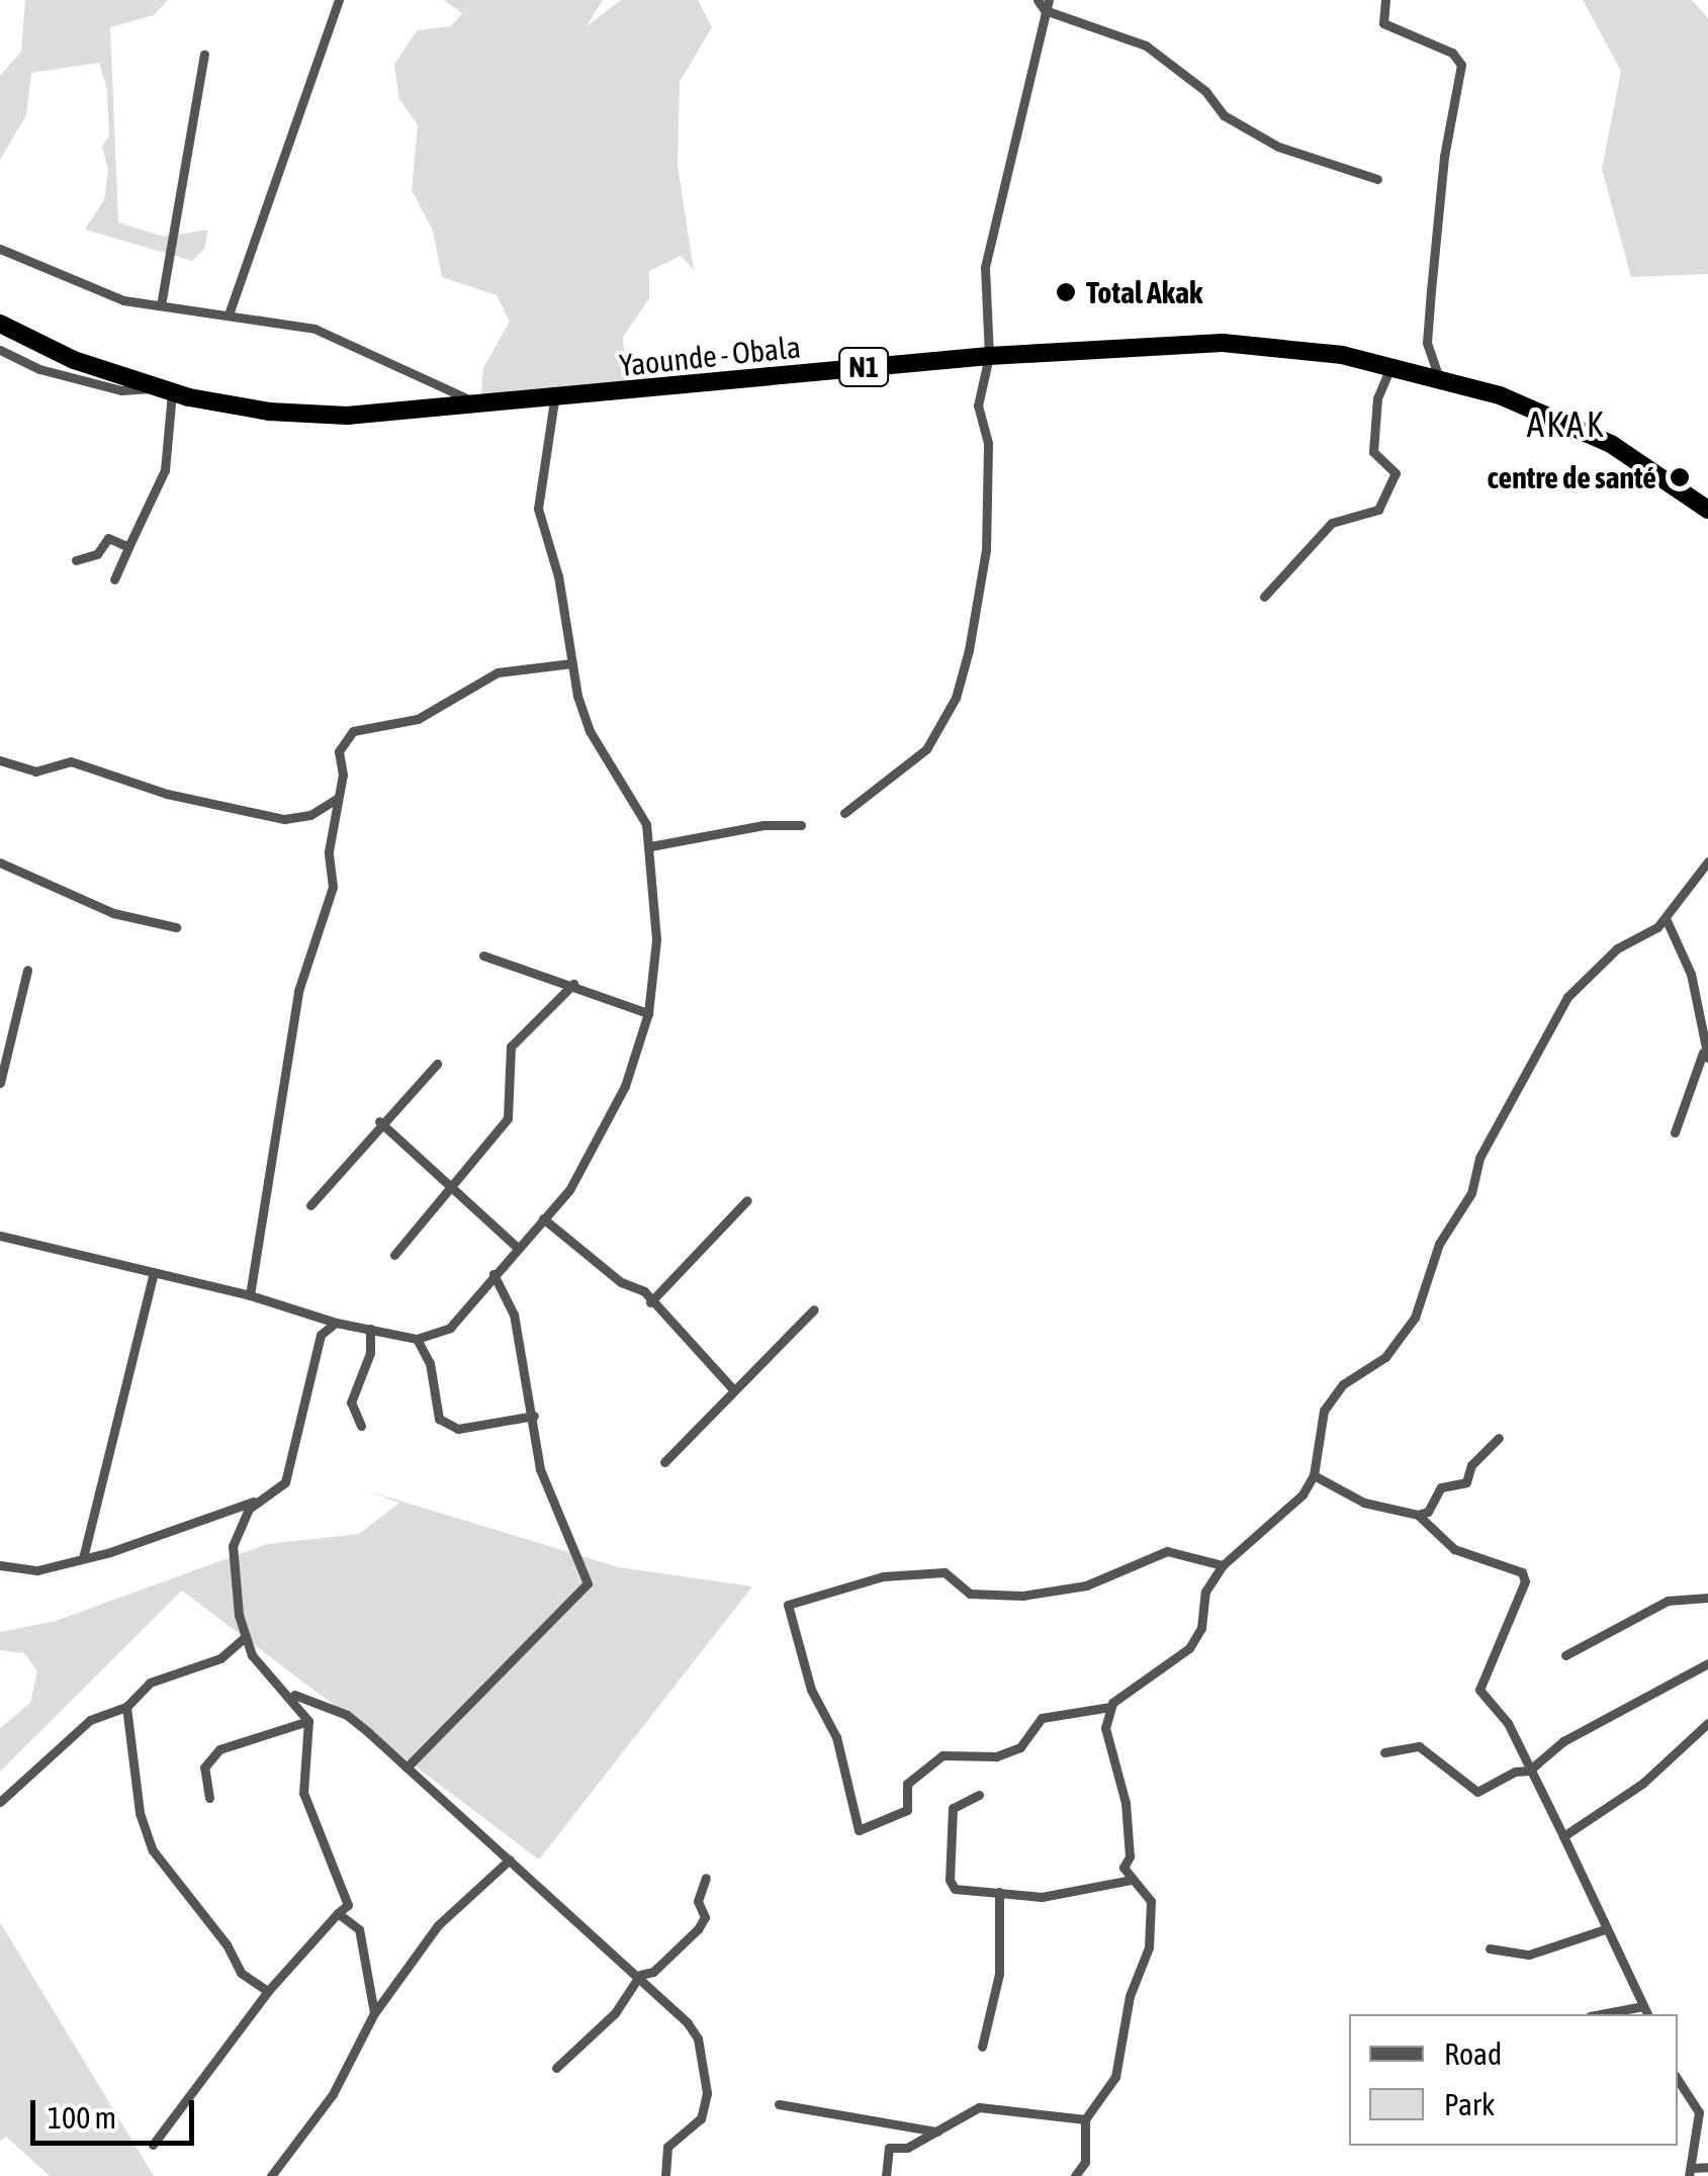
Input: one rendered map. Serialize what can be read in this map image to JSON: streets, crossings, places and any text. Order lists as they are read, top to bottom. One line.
{"streets":{"highway":["Yaounde - Obala","N1"]},"districts":["AKAK"],"places":["Total Akak","centre de santé"],"legend":["Road","Park"],"scale_bar":"100 m"}
